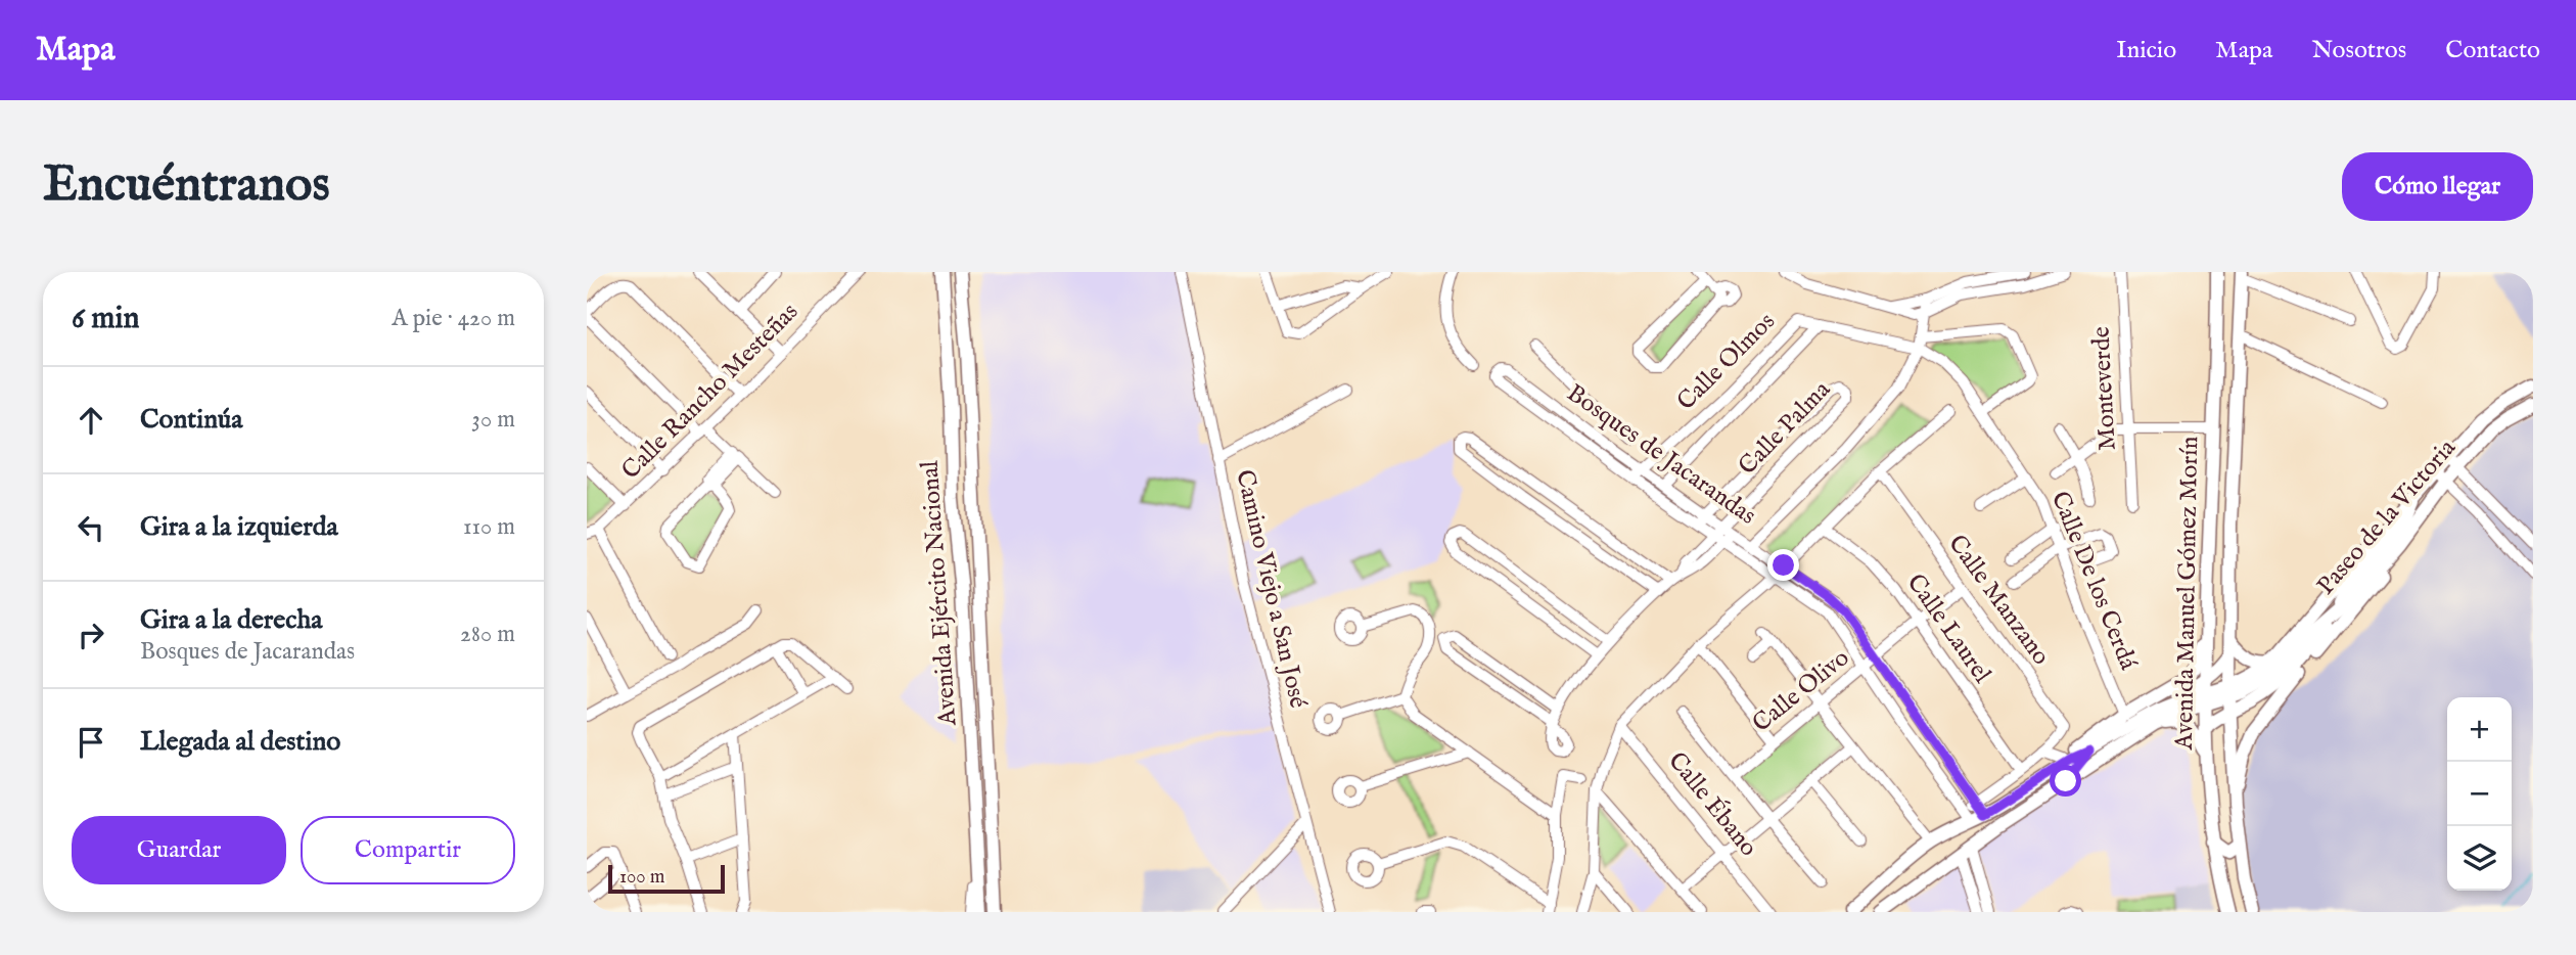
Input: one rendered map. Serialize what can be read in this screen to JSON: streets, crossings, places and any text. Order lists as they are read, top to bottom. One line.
{"streets":{"main road":["Paseo de la Victoria","Avenida Ejército Nacional","Avenida Manuel Gómez Morín"],"street":["Calle Olmos","Monteverde","Calle Rancho Mesteñas","Calle Palma","Bosques de Jacarandas","Calle De los Cerdá","Camino Viejo a San José","Calle Manzano","Calle Laurel","Calle Olivo","Calle Ébano"]},"crossings":[["Calle Olmos","Bosques de Jacarandas"],["Calle Olmos","Calle De los Cerdá"],["Calle Palma","Bosques de Jacarandas"],["Bosques de Jacarandas","Calle Manzano"],["Bosques de Jacarandas","Calle Olivo"],["Calle Manzano","Calle Laurel"],["Calle Manzano","Calle Olivo"],["Calle Laurel","Calle Olivo"]],"scale_bar":"100 m","page":{"header":"Mapa","nav":["Inicio","Mapa","Nosotros","Contacto"],"buttons":["Cómo llegar",["Guardar","Compartir"]],"title":"Encuéntranos","heading":["6 min","A pie · 420 m"],"list":[["Continúa","30 m"],["Gira a la izquierda","110 m"],["Gira a la derecha","Bosques de Jacarandas","280 m"],"Llegada al destino"],"map_buttons":["+","−"],"scale":"100 m"}}
